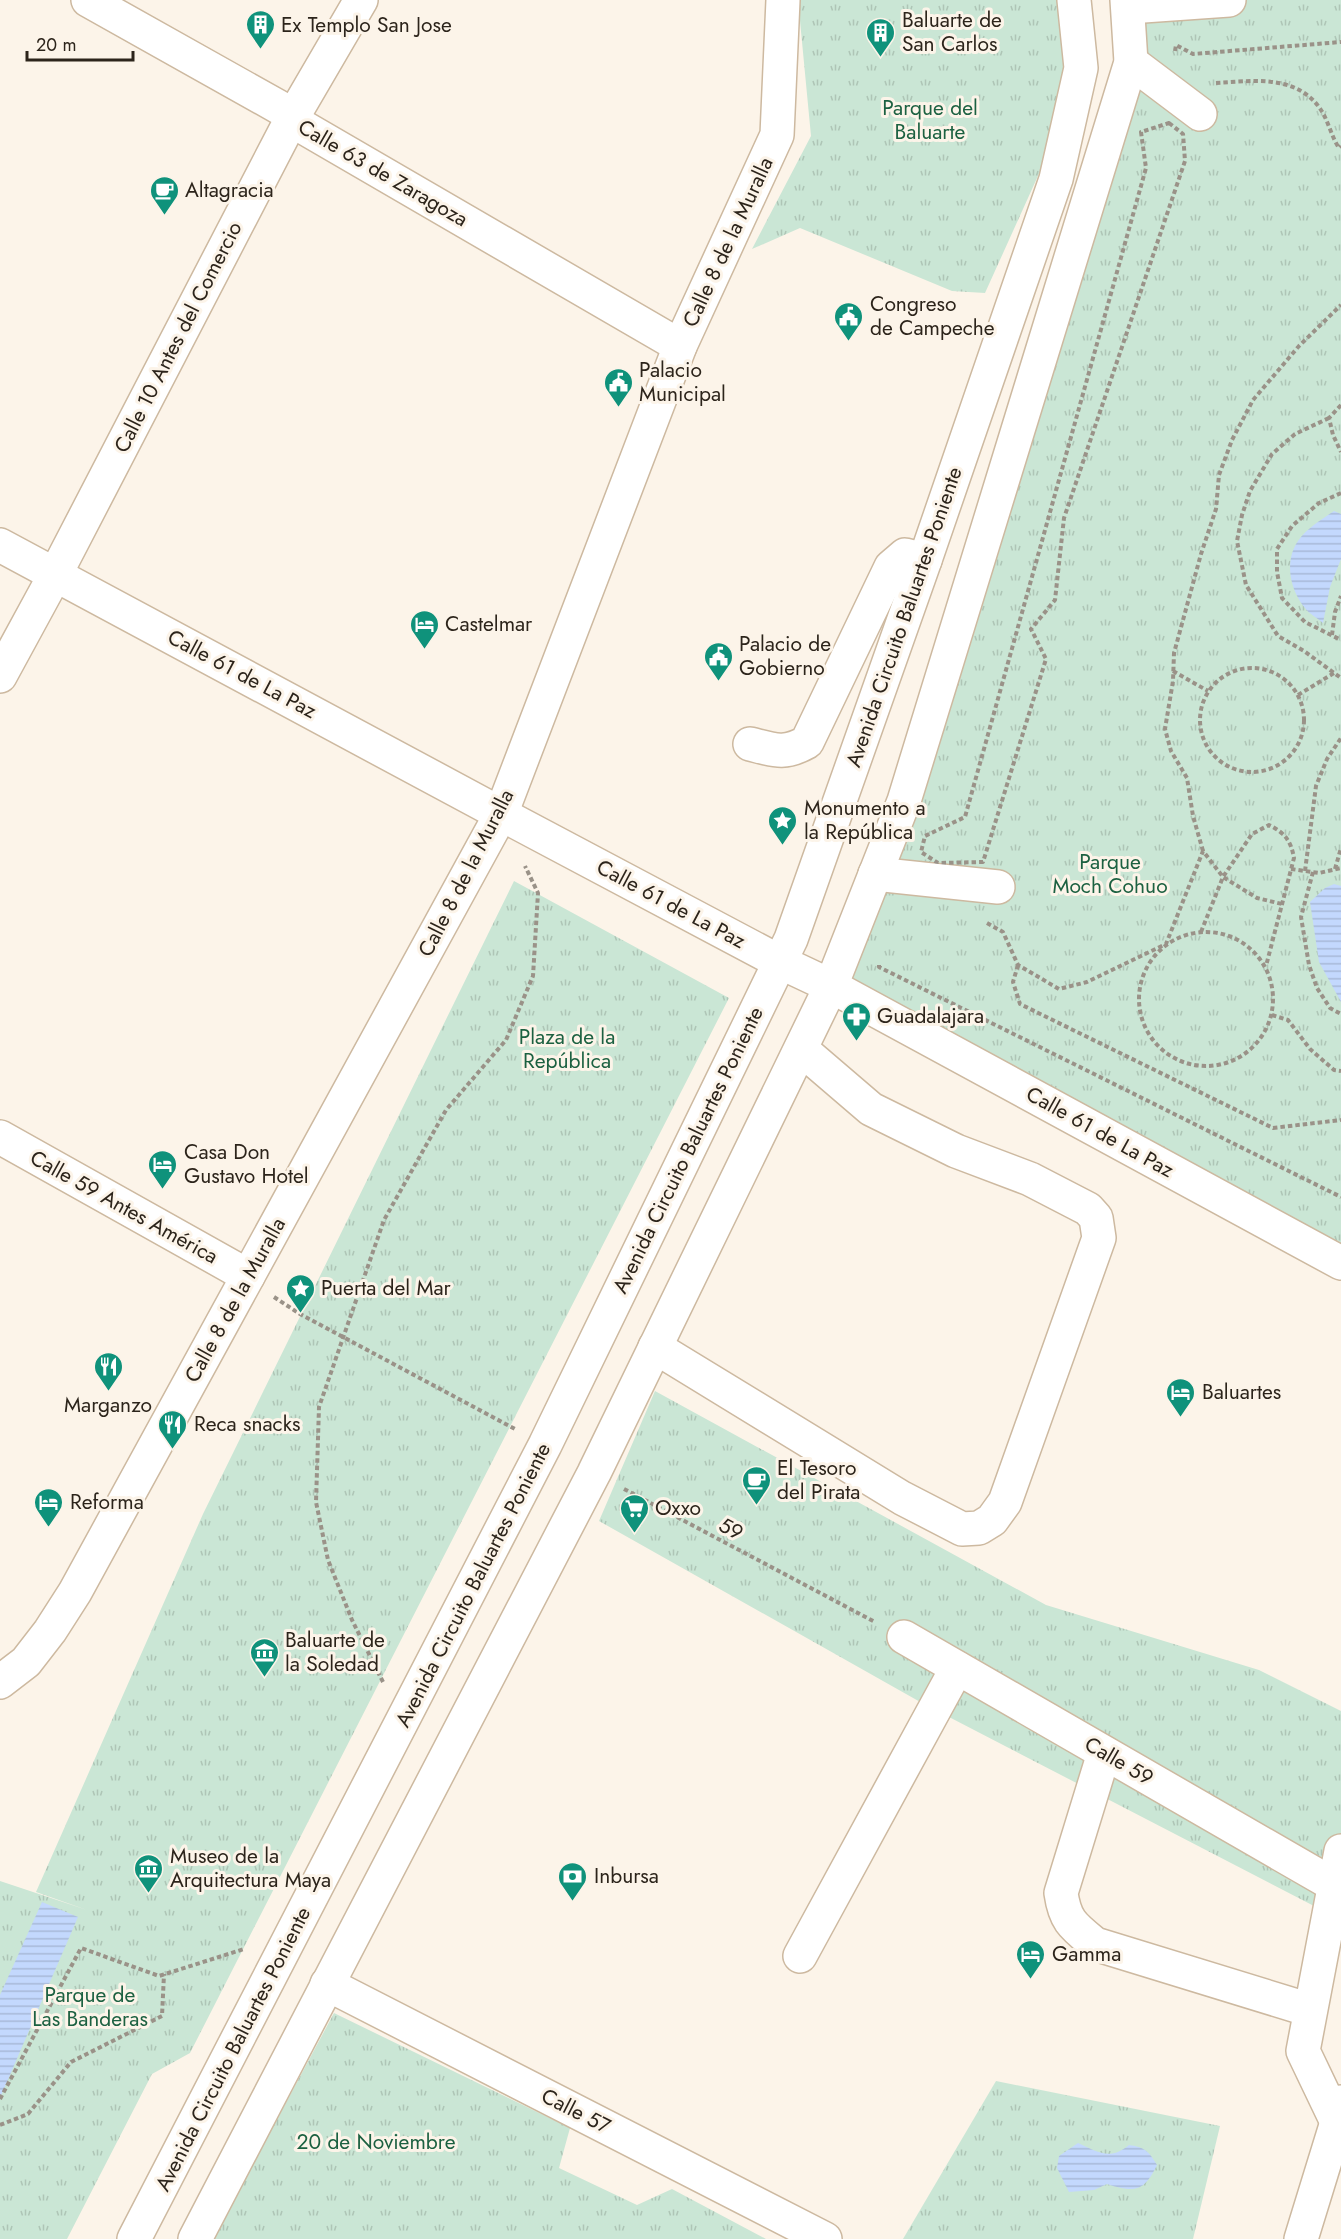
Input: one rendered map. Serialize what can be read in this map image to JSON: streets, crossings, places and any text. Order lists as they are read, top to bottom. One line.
{"streets":{"street":["Calle 63 de Zaragoza","Calle 8 de la Muralla","Calle 10 Antes del Comercio","Avenida Circuito Baluartes Poniente","Calle 61 de La Paz","Calle 59 Antes América","Calle 59","Calle 57"],"path":["59"]},"crossings":[["Calle 63 de Zaragoza","Calle 8 de la Muralla"],["Calle 63 de Zaragoza","Calle 10 Antes del Comercio"],["Calle 8 de la Muralla","Calle 61 de La Paz"],["Calle 8 de la Muralla","Calle 59 Antes América"],["Calle 10 Antes del Comercio","Calle 61 de La Paz"],["Avenida Circuito Baluartes Poniente","Calle 61 de La Paz"],["59","Calle 59"]],"parks":["Parque del Baluarte","Parque Moch Cohuo","Plaza de la República","Parque de Las Banderas","20 de Noviembre"],"places":{"building":["Ex Templo San Jose","Baluarte de San Carlos"],"cafe":["Altagracia","El Tesoro del Pirata"],"public building":["Congreso de Campeche","Palacio Municipal","Palacio de Gobierno"],"hotel":["Castelmar","Casa Don Gustavo Hotel","Baluartes","Reforma","Gamma"],"place":["Monumento a la República","Puerta del Mar"],"pharmacy":["Guadalajara"],"restaurant":["Marganzo","Reca snacks"],"supermarket":["Oxxo"],"museum":["Baluarte de la Soledad","Museo de la Arquitectura Maya"],"bank":["Inbursa"]},"scale_bar":"20 m"}
